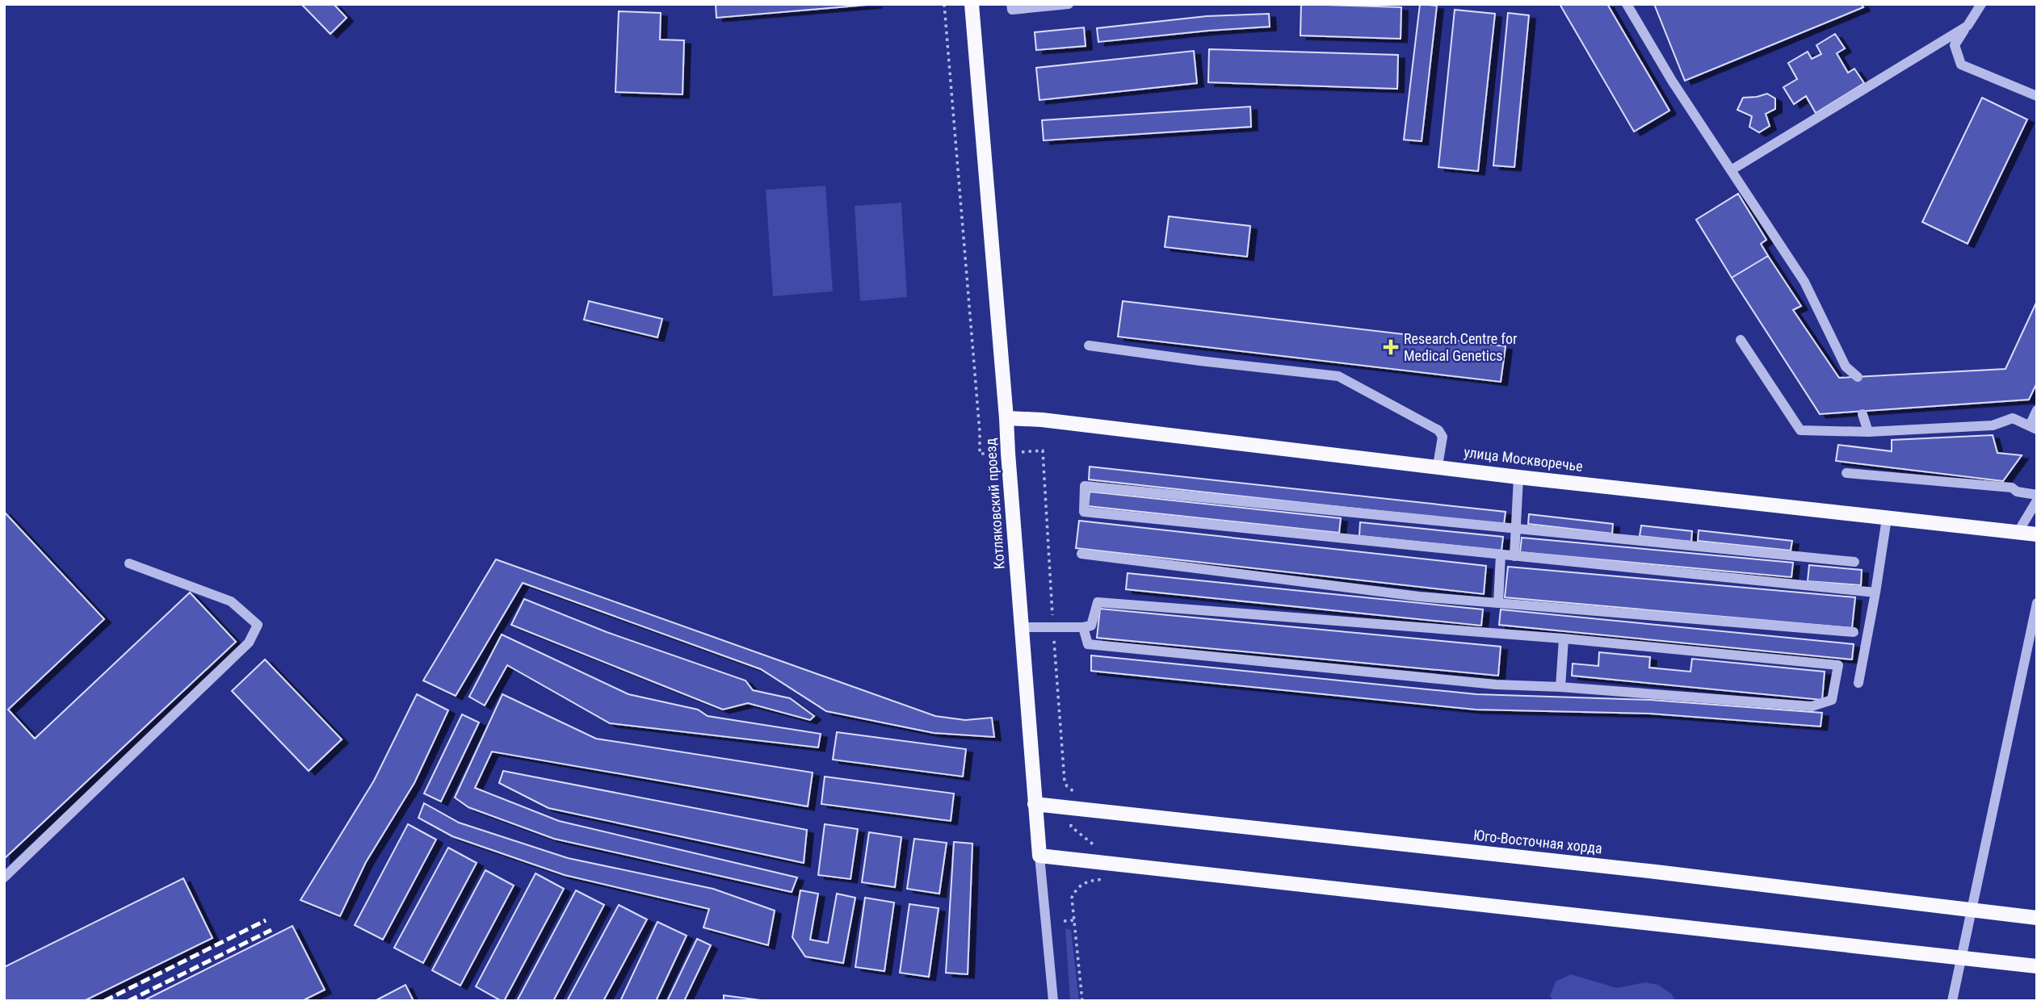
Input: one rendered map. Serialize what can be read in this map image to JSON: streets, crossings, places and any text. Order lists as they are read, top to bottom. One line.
{"streets":{"main road":["улица Москворечье","Котляковский проезд","Юго-Восточная хорда"]},"crossings":[["улица Москворечье","Котляковский проезд"],["Котляковский проезд","Юго-Восточная хорда"]],"places":{"health":["Research Centre for Medical Genetics"]}}
